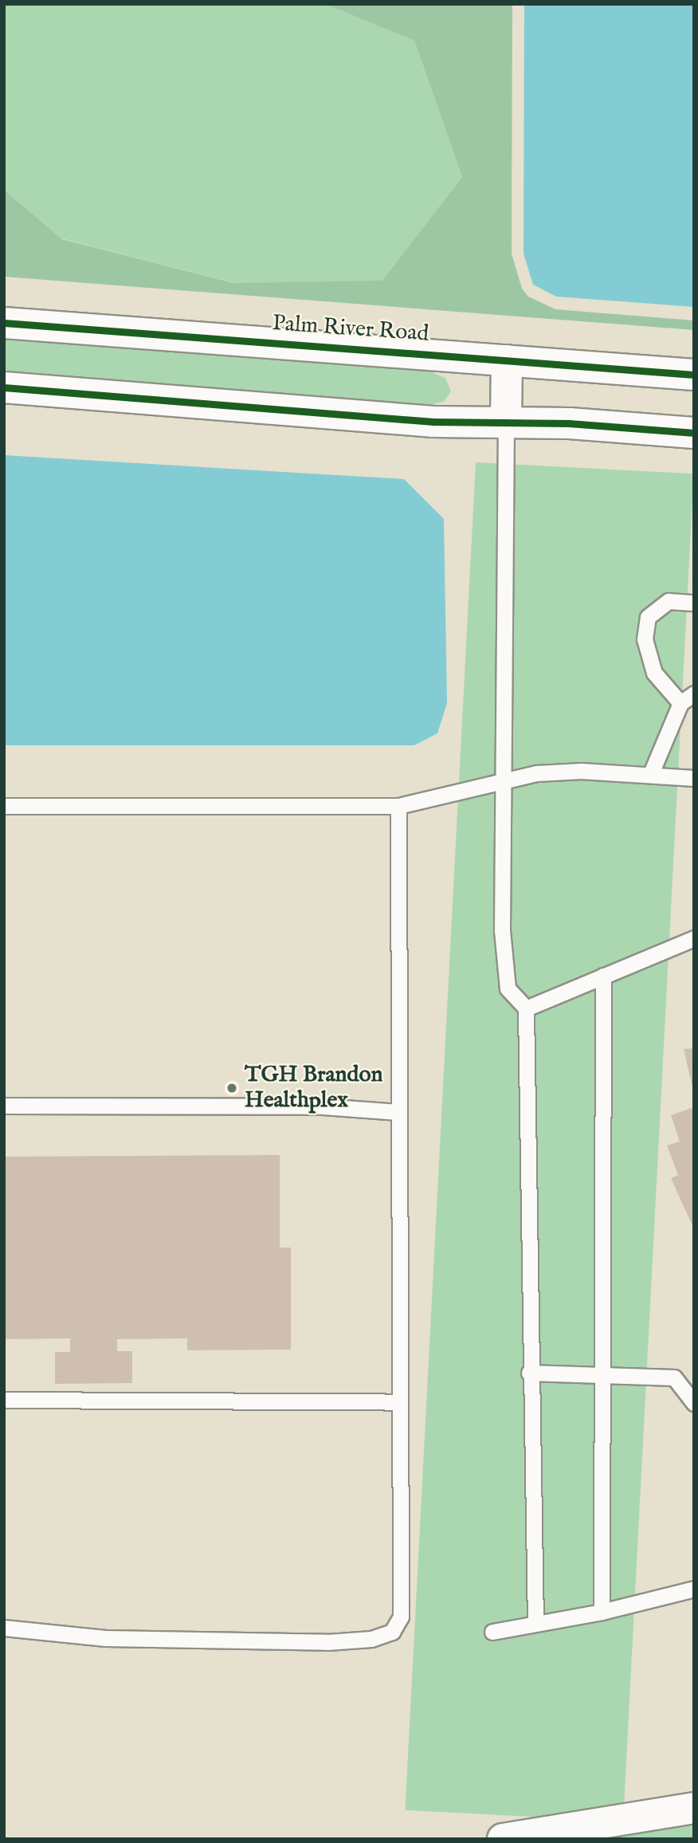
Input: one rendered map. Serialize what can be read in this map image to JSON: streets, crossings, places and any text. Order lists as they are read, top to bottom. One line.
{"streets":{"main road":["Palm River Road"]},"places":["TGH Brandon Healthplex"]}
